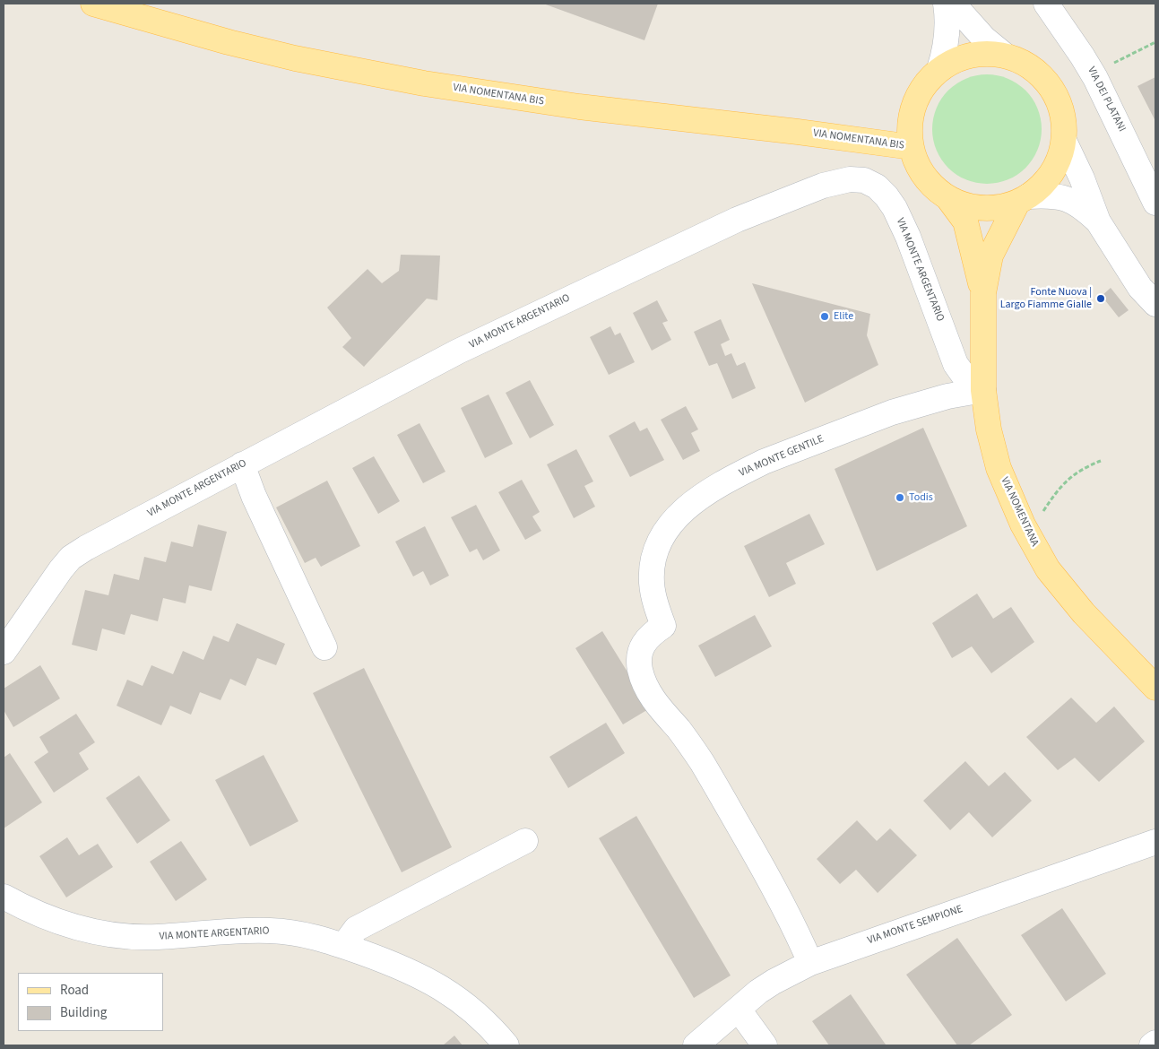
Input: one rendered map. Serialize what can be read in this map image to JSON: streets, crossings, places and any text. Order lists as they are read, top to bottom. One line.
{"streets":{"main road":["VIA NOMENTANA BIS","VIA NOMENTANA"],"street":["VIA DEI PLATANI","VIA MONTE ARGENTARIO","VIA MONTE GENTILE","VIA MONTE SEMPIONE"]},"crossings":[["VIA NOMENTANA BIS","VIA NOMENTANA"],["VIA MONTE ARGENTARIO","VIA MONTE GENTILE"],["VIA MONTE ARGENTARIO","VIA NOMENTANA"],["VIA MONTE GENTILE","VIA NOMENTANA"],["VIA MONTE GENTILE","VIA MONTE SEMPIONE"]],"places":["Fonte Nuova | Largo Fiamme Gialle","Elite","Todis"],"legend":["Road","Building"]}
